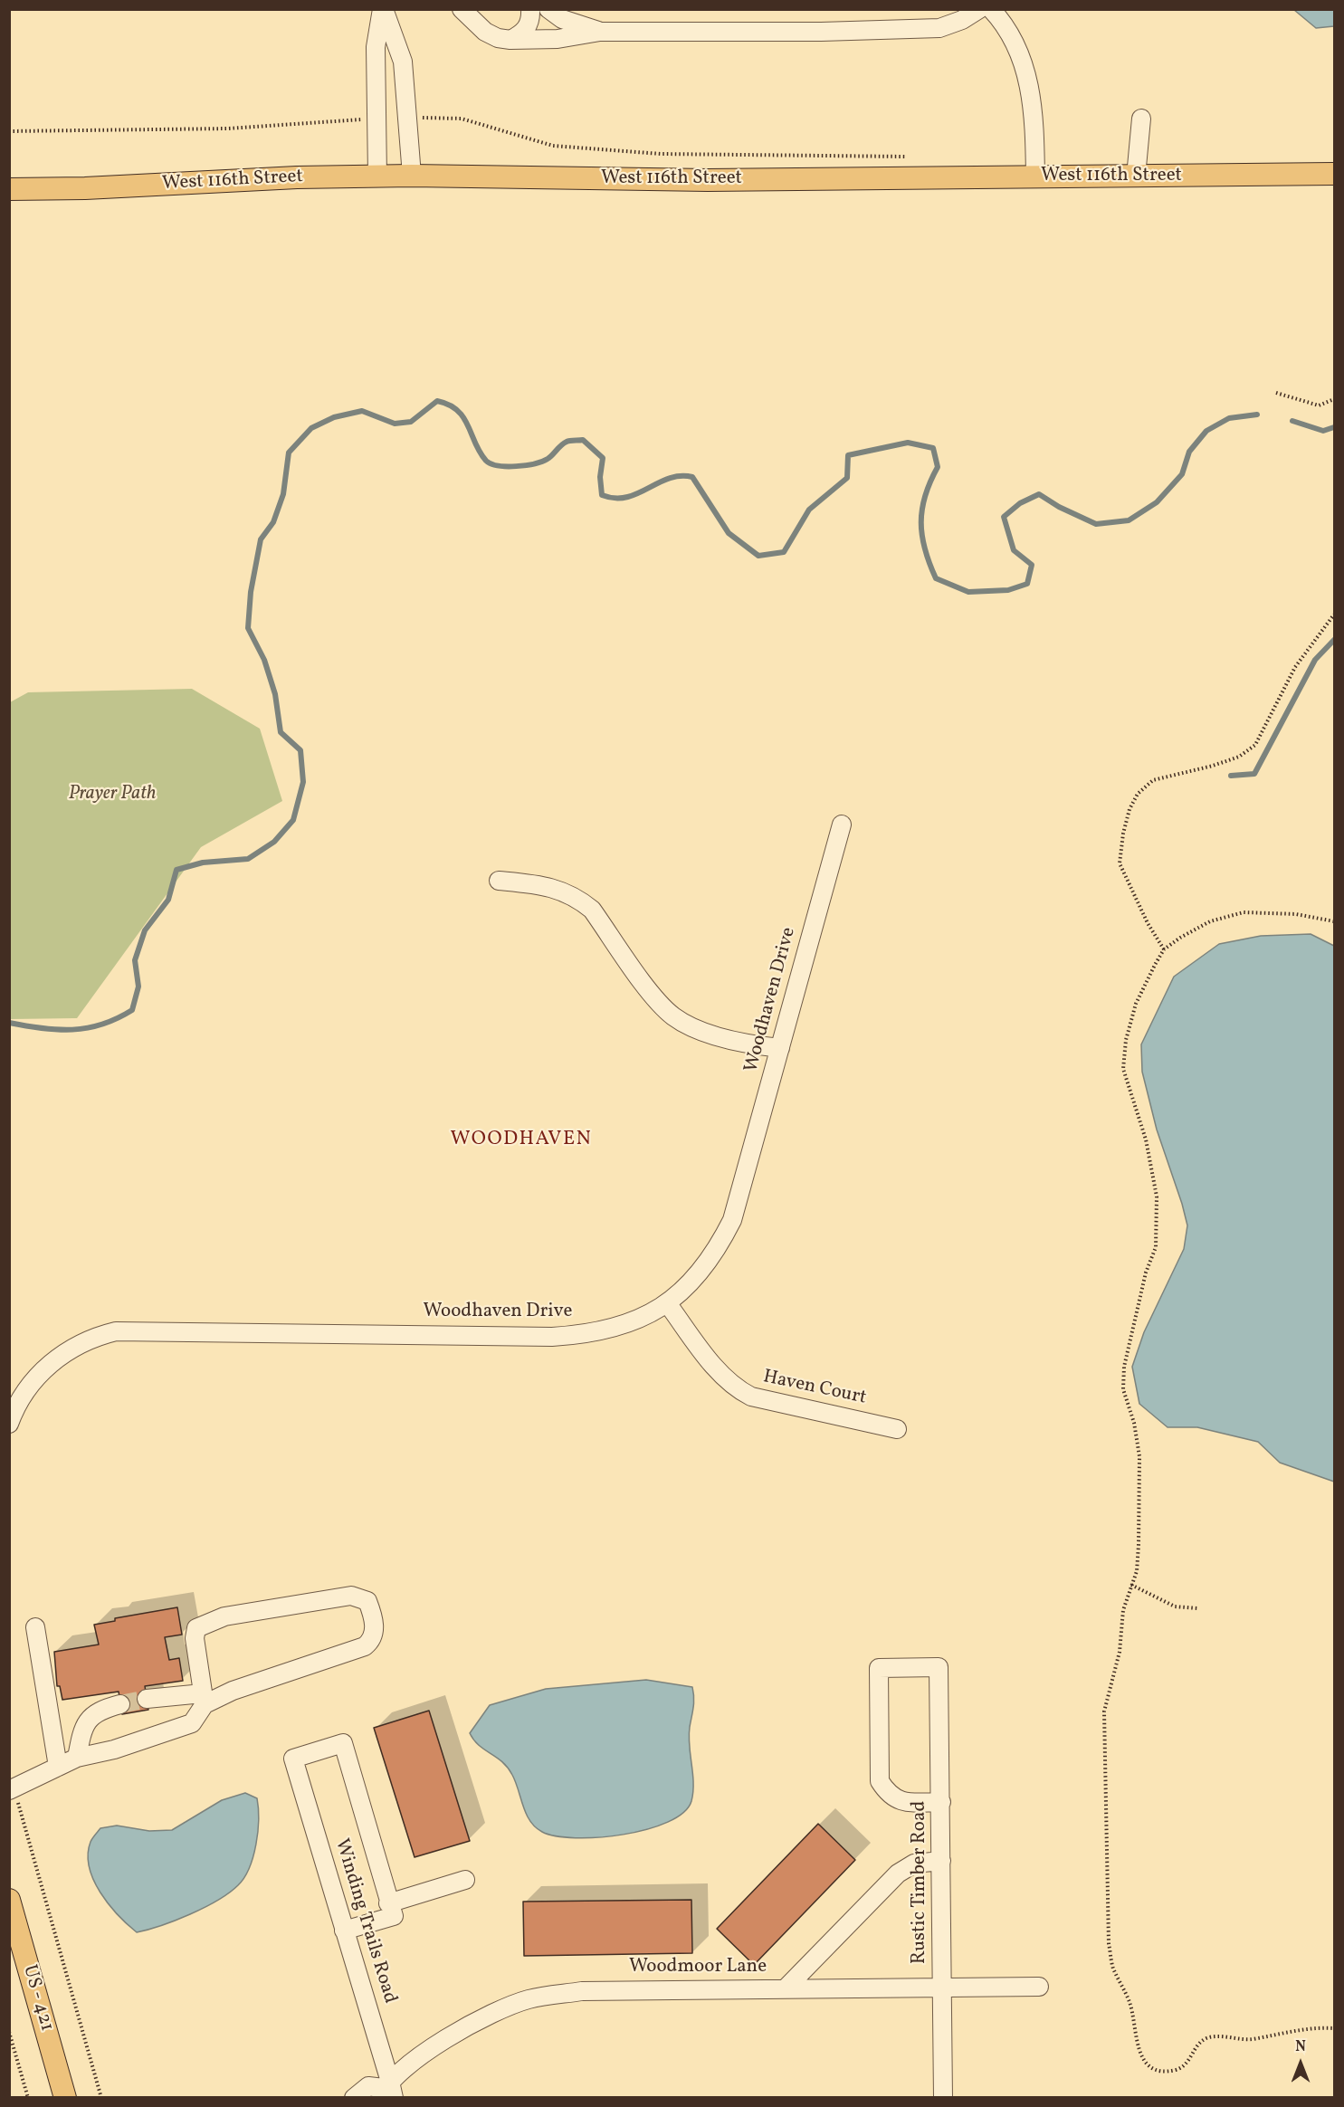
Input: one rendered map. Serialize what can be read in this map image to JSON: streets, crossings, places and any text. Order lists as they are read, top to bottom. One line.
{"streets":{"main road":["West 116th Street","US - 421"],"street":["Woodhaven Drive","Haven Court","Rustic Timber Road","Winding Trails Road","Woodmoor Lane"]},"crossings":[["Woodhaven Drive","Haven Court"],["Rustic Timber Road","Woodmoor Lane"],["Winding Trails Road","Woodmoor Lane"]],"districts":["WOODHAVEN"],"parks":["Prayer Path"],"north":"top"}
